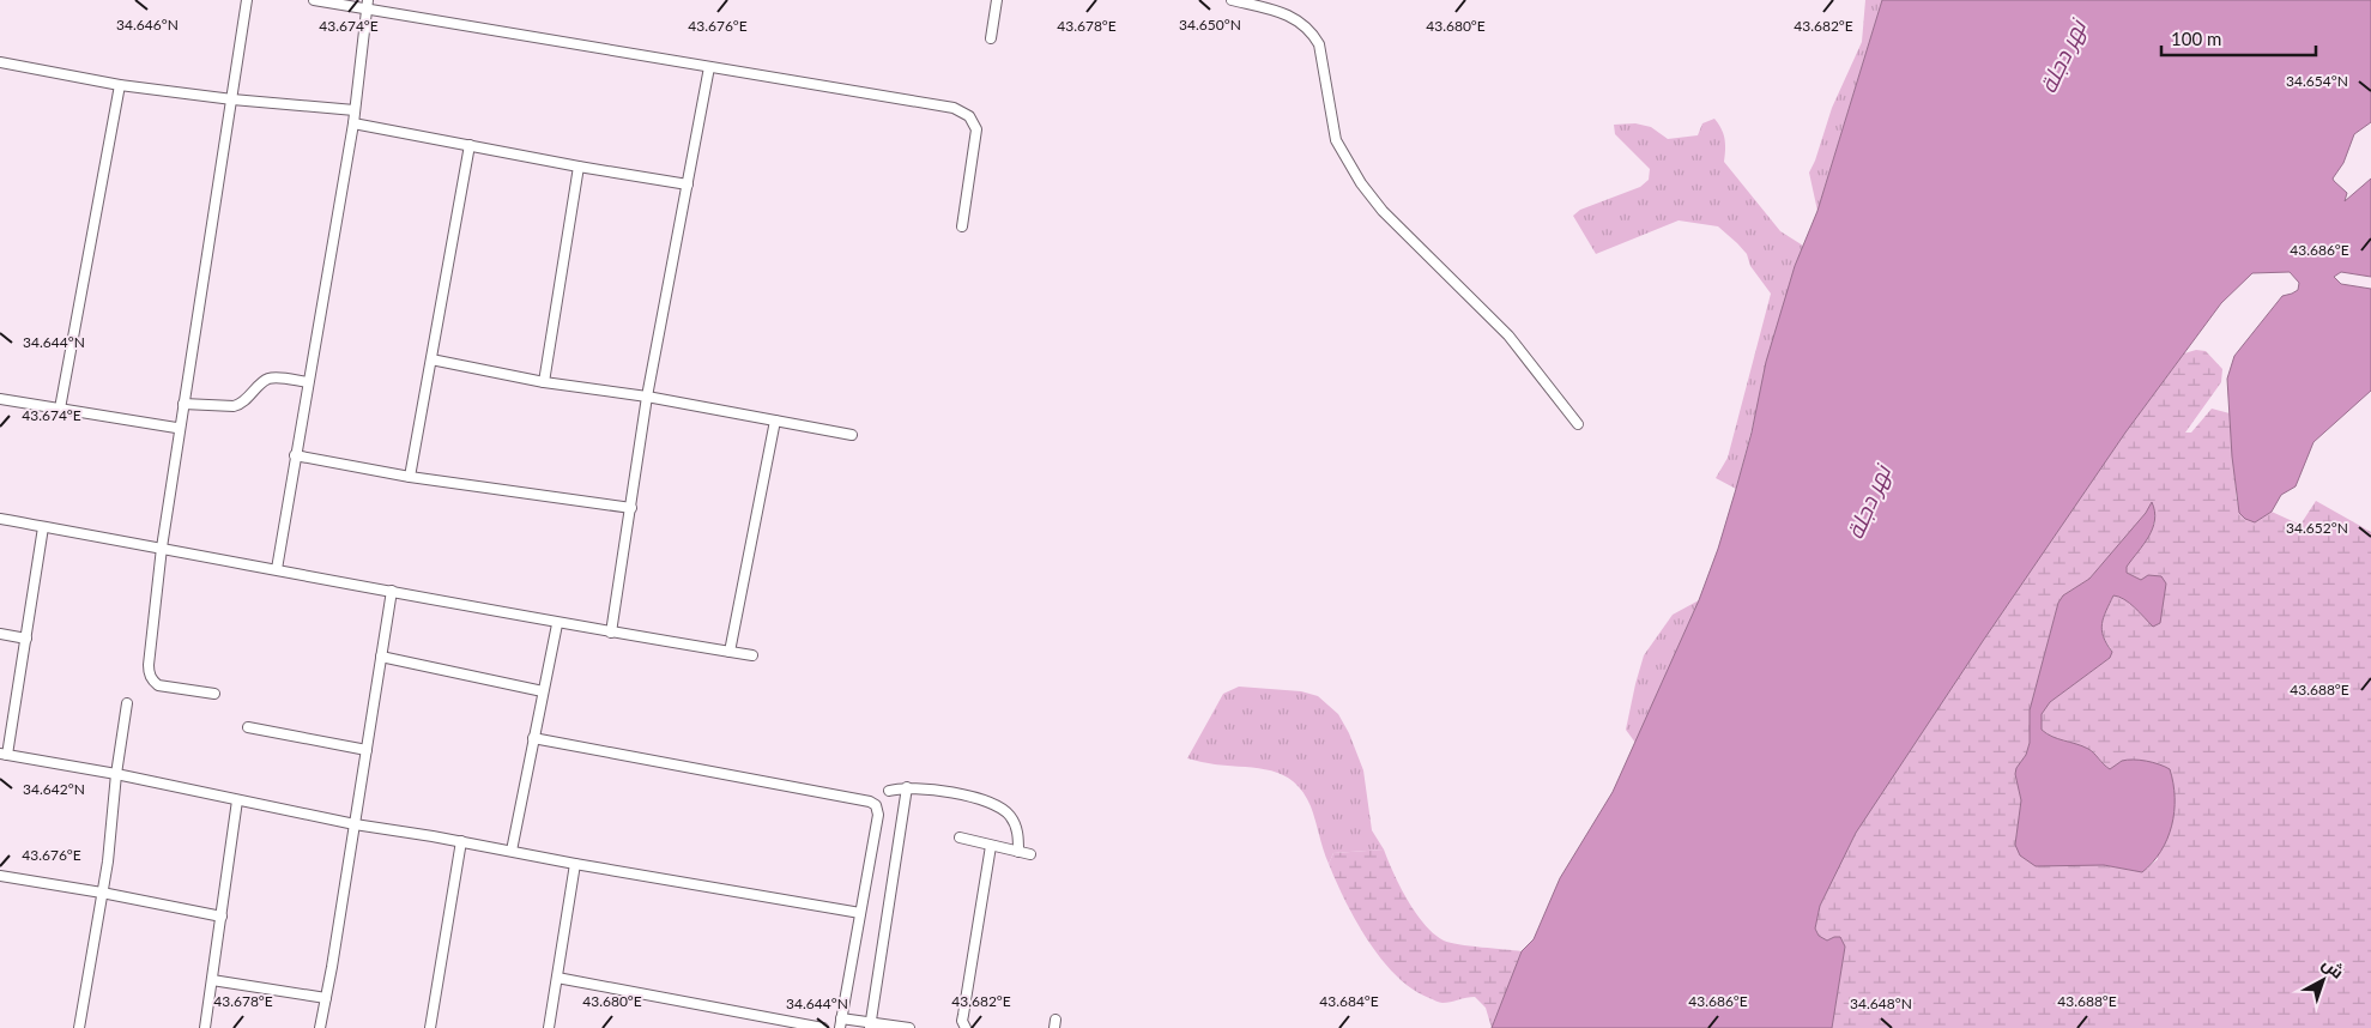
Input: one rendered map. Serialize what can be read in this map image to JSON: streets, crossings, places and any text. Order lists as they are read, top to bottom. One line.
{"water":["نهر دجلة"],"scale_bar":"100 m","north":"top right","coordinates":["34.646°N","34.650°N","43.674°E","43.676°E","43.678°E","43.680°E","43.682°E","34.654°N","43.686°E","34.644°N","34.652°N","43.688°E","34.642°N","43.684°E","34.648°N"]}
